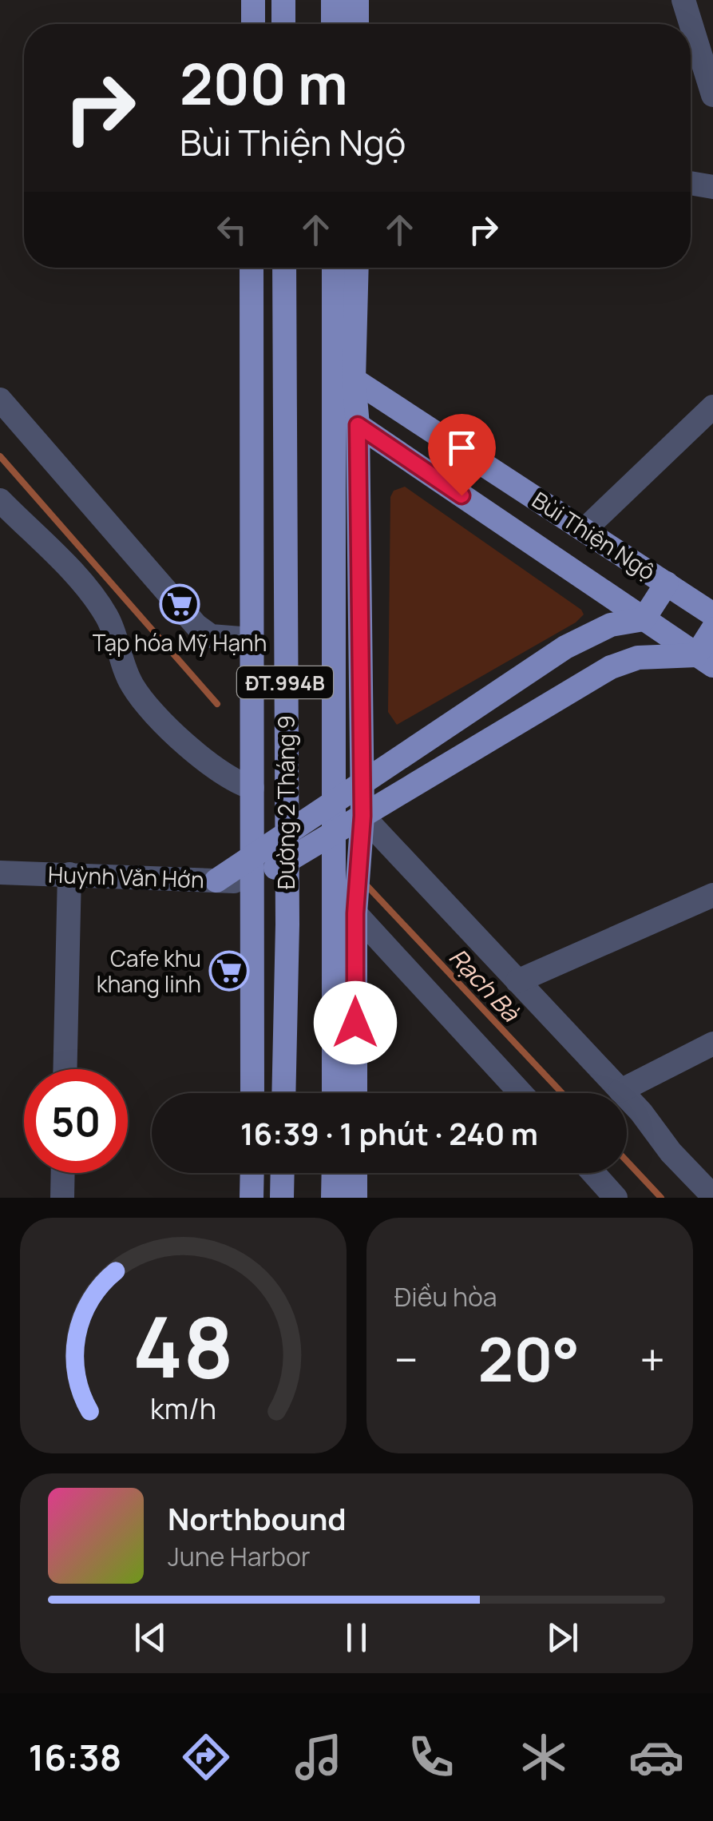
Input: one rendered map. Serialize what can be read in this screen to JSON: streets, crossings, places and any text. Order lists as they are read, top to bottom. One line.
{"streets":{"main road":["Bùi Thiện Ngộ","ĐT.994B","Đường 2 Tháng 9"],"street":["Huỳnh Văn Hớn"]},"crossings":[["Bùi Thiện Ngộ","ĐT.994B"],["Đường 2 Tháng 9","Huỳnh Văn Hớn"]],"water":["Rạch Bà"],"places":{"supermarket":["Tạp hóa Mỹ Hạnh","Cafe khu khang linh"]},"page":{"turn":["200 m","Bùi Thiện Ngộ"],"limit":"50","trip":"16:39 · 1 phút · 240 m","tile":"Điều hòa","heat":["−","20°","+"],"song":["Northbound","June Harbor"],"tabs":"16:38","gauge":["48","km/h"]}}
